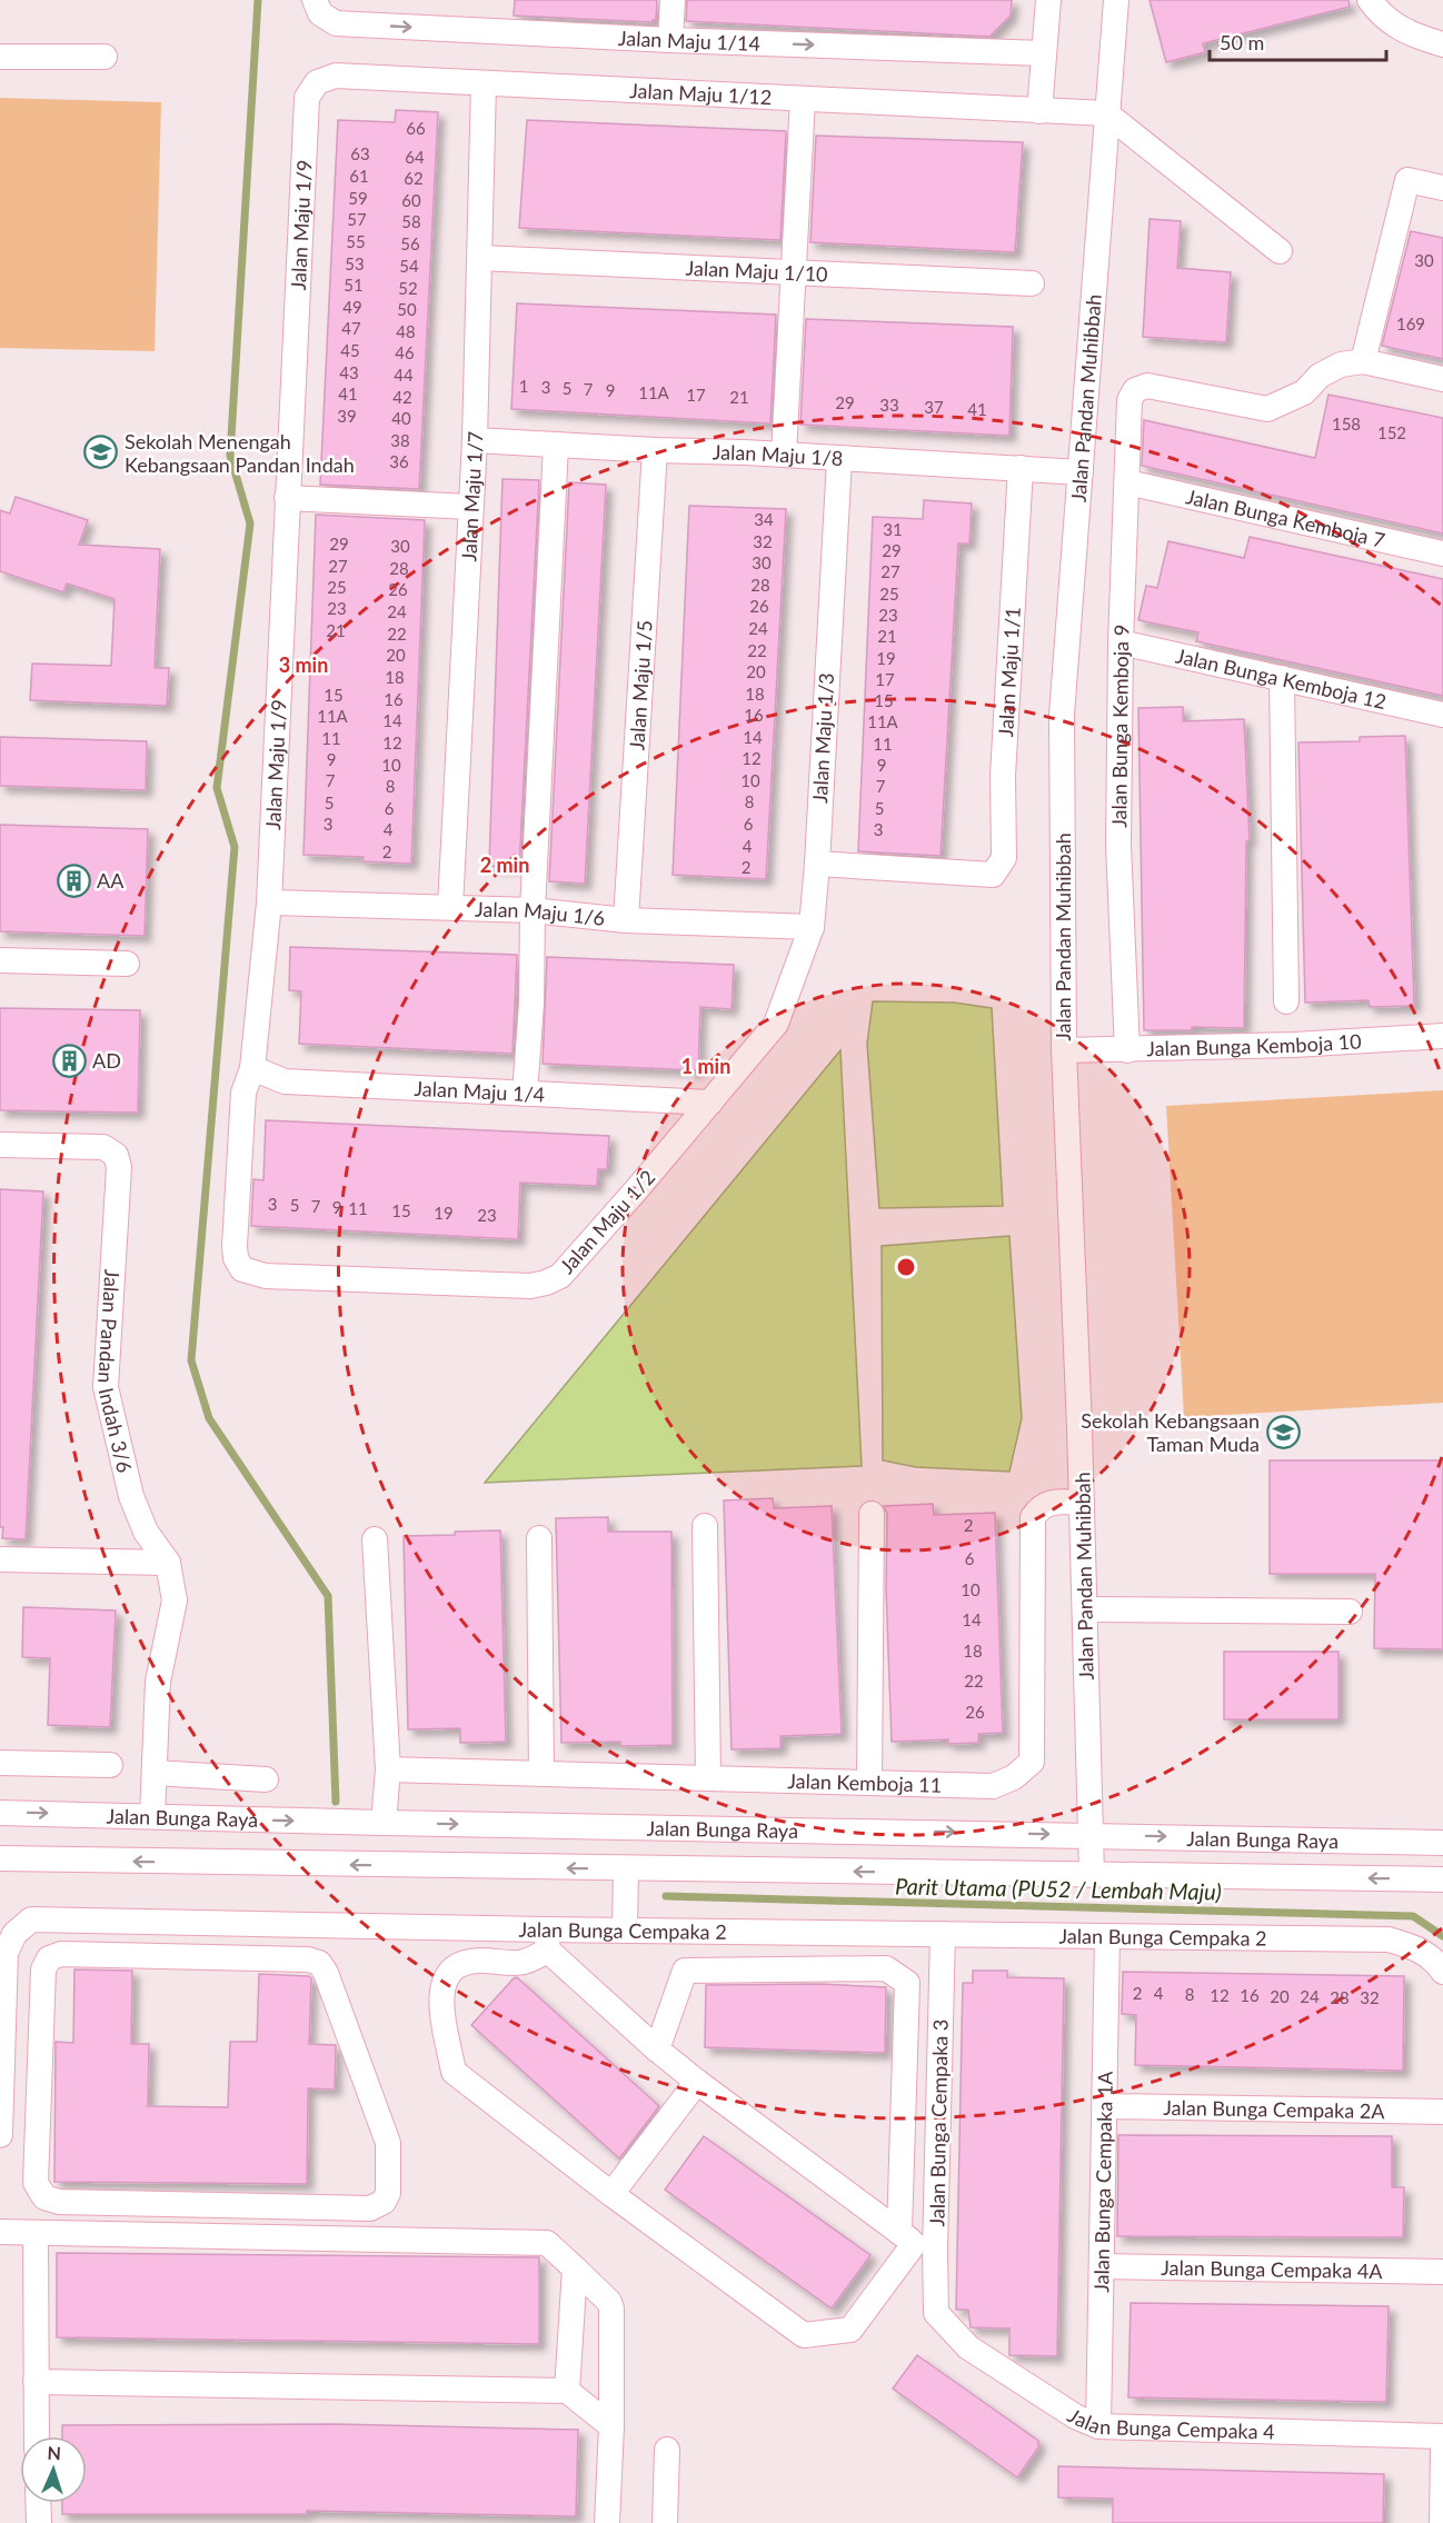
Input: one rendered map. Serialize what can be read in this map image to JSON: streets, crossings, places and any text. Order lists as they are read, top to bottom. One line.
{"streets":{"street":["Jalan Maju 1/14","Jalan Maju 1/12","Jalan Maju 1/9","Jalan Maju 1/10","Jalan Pandan Muhibbah","Jalan Maju 1/8","Jalan Maju 1/7","Jalan Bunga Kemboja 7","Jalan Maju 1/1","Jalan Bunga Kemboja 12","Jalan Maju 1/5","Jalan Bunga Kemboja 9","Jalan Maju 1/3","Jalan Maju 1/6","Jalan Bunga Kemboja 10","Jalan Maju 1/4","Jalan Maju 1/2","Jalan Pandan Indah 3/6","Jalan Kemboja 11","Jalan Bunga Raya","Jalan Bunga Cempaka 2","Jalan Bunga Cempaka 2A","Jalan Bunga Cempaka 3","Jalan Bunga Cempaka 1A","Jalan Bunga Cempaka 4A","Jalan Bunga Cempaka 4"]},"crossings":[["Jalan Maju 1/12","Jalan Maju 1/9"],["Jalan Maju 1/12","Jalan Pandan Muhibbah"],["Jalan Maju 1/12","Jalan Maju 1/7"],["Jalan Maju 1/9","Jalan Maju 1/6"],["Jalan Maju 1/9","Jalan Maju 1/4"],["Jalan Maju 1/9","Jalan Maju 1/2"],["Jalan Maju 1/10","Jalan Maju 1/7"],["Jalan Pandan Muhibbah","Jalan Maju 1/8"],["Jalan Pandan Muhibbah","Jalan Bunga Kemboja 10"],["Jalan Pandan Muhibbah","Jalan Kemboja 11"],["Jalan Pandan Muhibbah","Jalan Bunga Raya"],["Jalan Maju 1/8","Jalan Maju 1/7"],["Jalan Maju 1/8","Jalan Maju 1/1"],["Jalan Maju 1/8","Jalan Maju 1/5"],["Jalan Maju 1/8","Jalan Maju 1/3"],["Jalan Maju 1/7","Jalan Maju 1/6"],["Jalan Bunga Kemboja 7","Jalan Bunga Kemboja 9"],["Jalan Maju 1/1","Jalan Maju 1/3"],["Jalan Bunga Kemboja 12","Jalan Bunga Kemboja 9"],["Jalan Maju 1/5","Jalan Maju 1/6"],["Jalan Bunga Kemboja 9","Jalan Bunga Kemboja 10"],["Jalan Maju 1/3","Jalan Maju 1/6"],["Jalan Maju 1/3","Jalan Maju 1/2"],["Jalan Maju 1/4","Jalan Maju 1/2"],["Jalan Bunga Cempaka 2","Jalan Bunga Cempaka 3"],["Jalan Bunga Cempaka 2","Jalan Bunga Cempaka 1A"],["Jalan Bunga Cempaka 2A","Jalan Bunga Cempaka 1A"],["Jalan Bunga Cempaka 3","Jalan Bunga Cempaka 4"],["Jalan Bunga Cempaka 1A","Jalan Bunga Cempaka 4A"],["Jalan Bunga Cempaka 1A","Jalan Bunga Cempaka 4"]],"one_way":["Jalan Maju 1/14"],"water":["Parit Utama (PU52 / Lembah Maju)"],"places":{"school or university":["Sekolah Menengah Kebangsaan Pandan Indah","Sekolah Kebangsaan Taman Muda"],"building":["AA","AD"]},"house_numbers":["66","63","64","61","62","59","60","57","58","55","56","30","53","54","51","52","49","50","169","47","48","45","46","43","44","1","3","5","7","9","11A","41","17","42","21","29","33","37","41","39","40","158","152","38","36","34","31","32","29","30","29","30","27","28","27","28","25","26","25","26","23","24","23","24","21","22","21","22","20","19","20","18","17","18","15","16","15","16","11A","14","11A","14","11","12","11","12","9","10","9","7","10","8","7","8","5","6","5","3","6","4","3","4","2","2","3","5","7","9","11","15","19","23","2","6","10","14","18","22","26","2","4","8","12","16","20","24","28","32"],"scale_bar":"50 m","north":"top","rings":["3 min","2 min","1 min"]}
